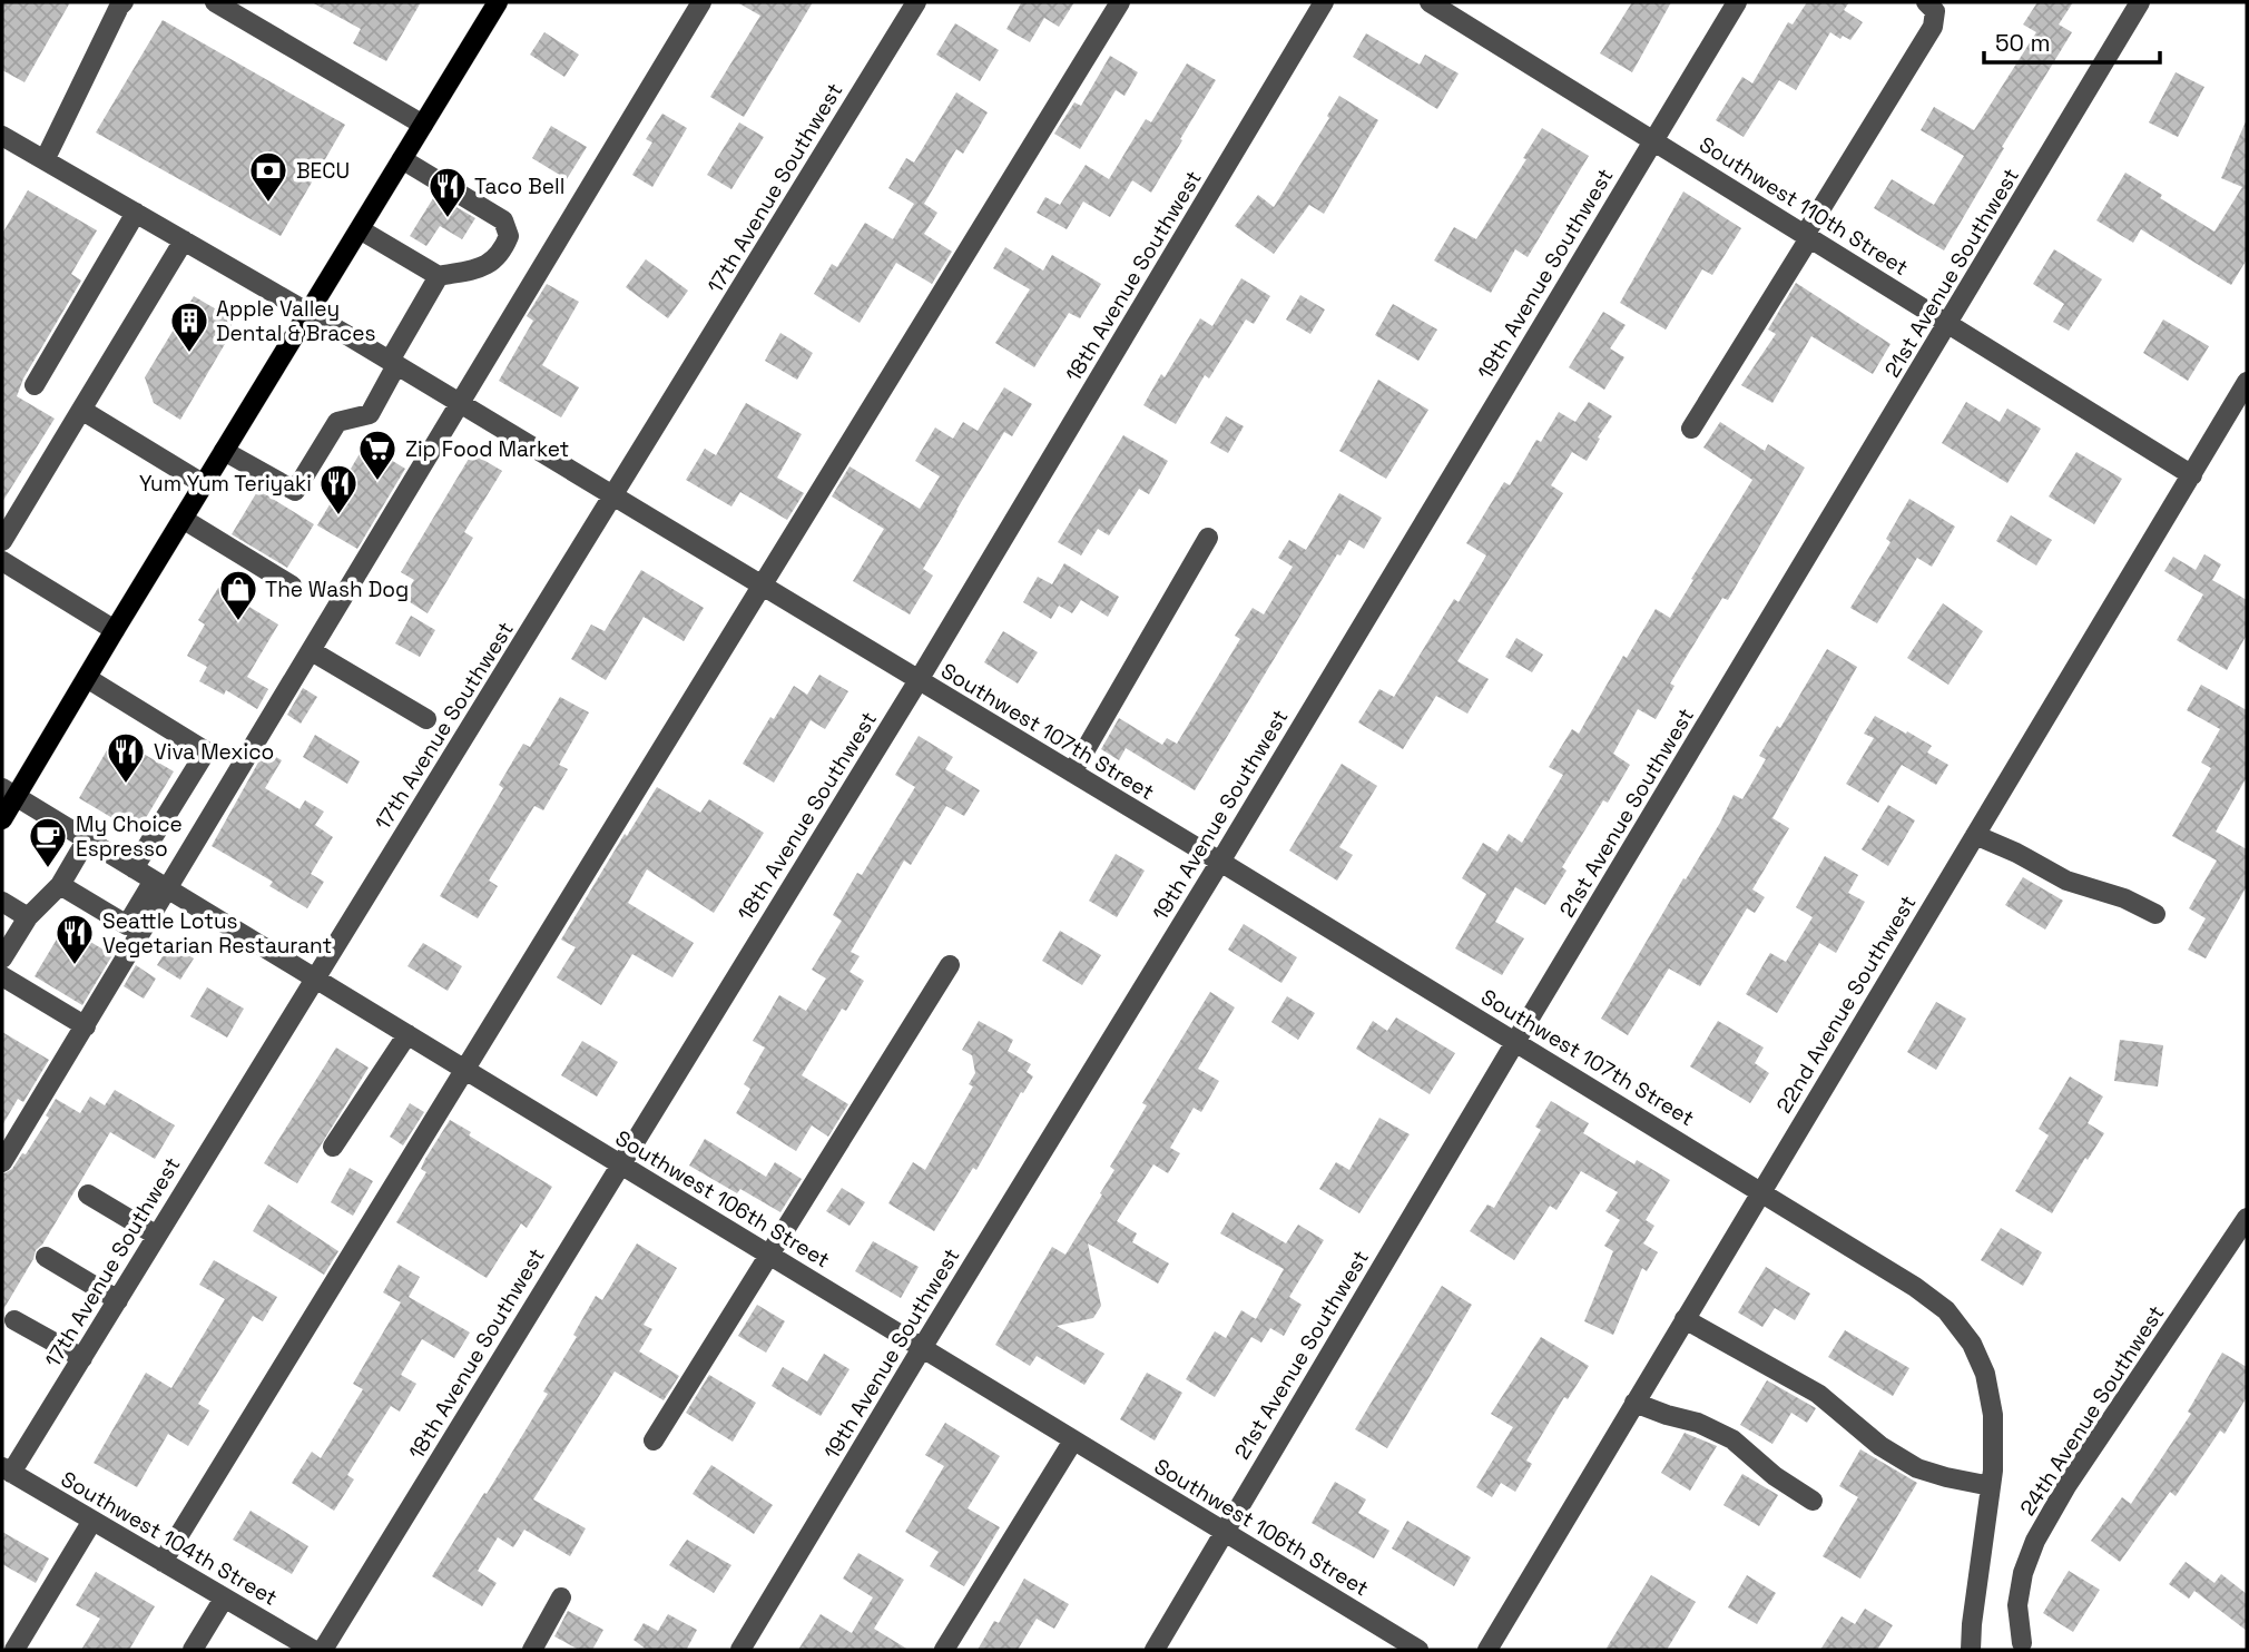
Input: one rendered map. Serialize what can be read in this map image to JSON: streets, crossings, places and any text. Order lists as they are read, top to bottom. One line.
{"streets":{"street":["17th Avenue Southwest","Southwest 110th Street","21st Avenue Southwest","19th Avenue Southwest","18th Avenue Southwest","Southwest 107th Street","22nd Avenue Southwest","Southwest 106th Street","24th Avenue Southwest","Southwest 104th Street"]},"crossings":[["17th Avenue Southwest","Southwest 107th Street"],["17th Avenue Southwest","Southwest 106th Street"],["17th Avenue Southwest","Southwest 104th Street"],["Southwest 110th Street","21st Avenue Southwest"],["Southwest 110th Street","19th Avenue Southwest"],["Southwest 110th Street","22nd Avenue Southwest"],["21st Avenue Southwest","Southwest 107th Street"],["21st Avenue Southwest","Southwest 106th Street"],["19th Avenue Southwest","Southwest 107th Street"],["19th Avenue Southwest","Southwest 106th Street"],["18th Avenue Southwest","Southwest 107th Street"],["18th Avenue Southwest","Southwest 106th Street"],["Southwest 107th Street","22nd Avenue Southwest"]],"places":{"bank":["BECU"],"restaurant":["Taco Bell","Yum Yum Teriyaki","Viva Mexico","Seattle Lotus Vegetarian Restaurant"],"building":["Apple Valley Dental & Braces"],"supermarket":["Zip Food Market"],"shop":["The Wash Dog"],"cafe":["My Choice Espresso"]},"scale_bar":"50 m"}
